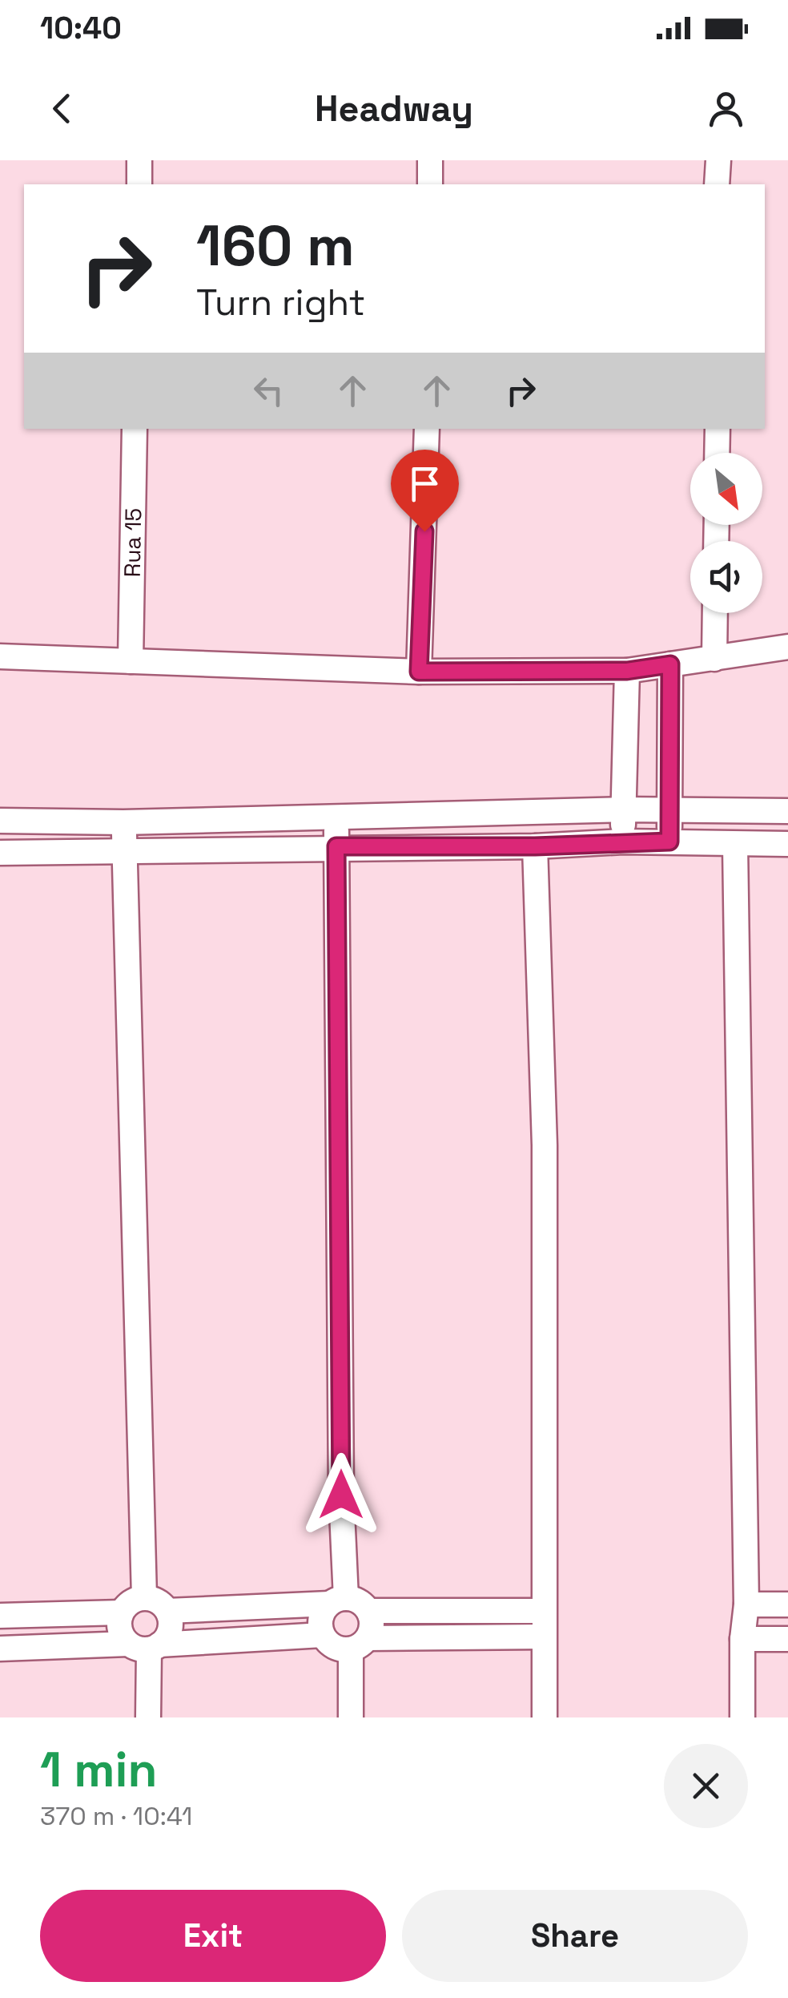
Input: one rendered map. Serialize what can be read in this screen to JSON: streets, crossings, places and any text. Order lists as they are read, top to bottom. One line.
{"streets":{"street":["Rua 15"]},"north":"bottom right","page":{"status":"10:40","header":"Headway","turn":["160 m","Turn right"],"heading":["1 min","370 m · 10:41"],"buttons":["Exit","Share"]}}
